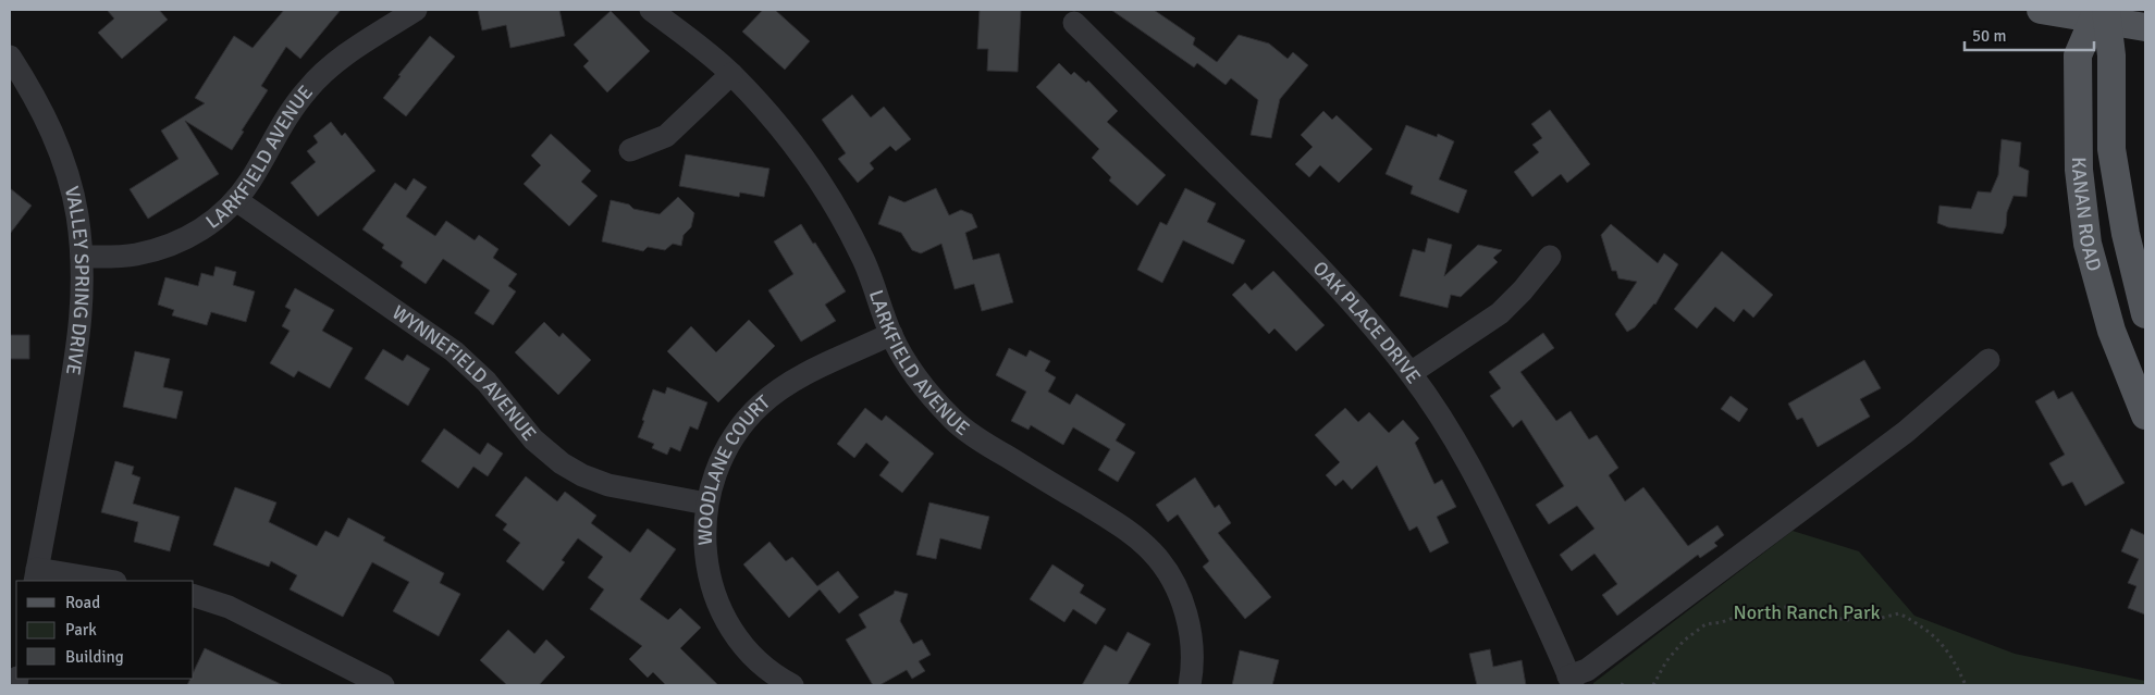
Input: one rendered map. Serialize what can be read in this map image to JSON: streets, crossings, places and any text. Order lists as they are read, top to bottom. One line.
{"streets":{"main road":["KANAN ROAD"],"street":["LARKFIELD AVENUE","VALLEY SPRING DRIVE","OAK PLACE DRIVE","WYNNEFIELD AVENUE","WOODLANE COURT"]},"crossings":[["LARKFIELD AVENUE","VALLEY SPRING DRIVE"],["LARKFIELD AVENUE","WYNNEFIELD AVENUE"],["LARKFIELD AVENUE","WOODLANE COURT"],["WYNNEFIELD AVENUE","WOODLANE COURT"]],"parks":["North Ranch Park"],"legend":["Road","Park","Building"],"scale_bar":"50 m"}
